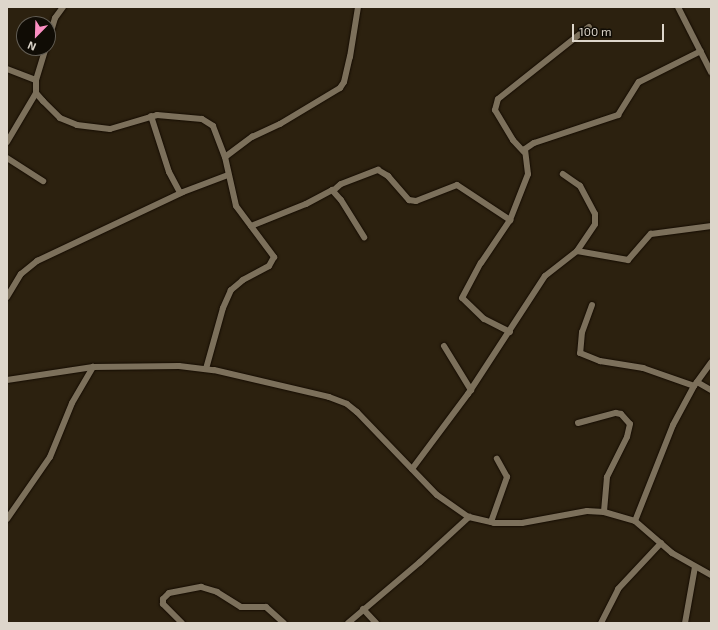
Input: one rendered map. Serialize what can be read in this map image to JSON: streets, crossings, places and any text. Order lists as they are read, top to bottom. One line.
{"scale_bar":"100 m","north":"bottom left"}
